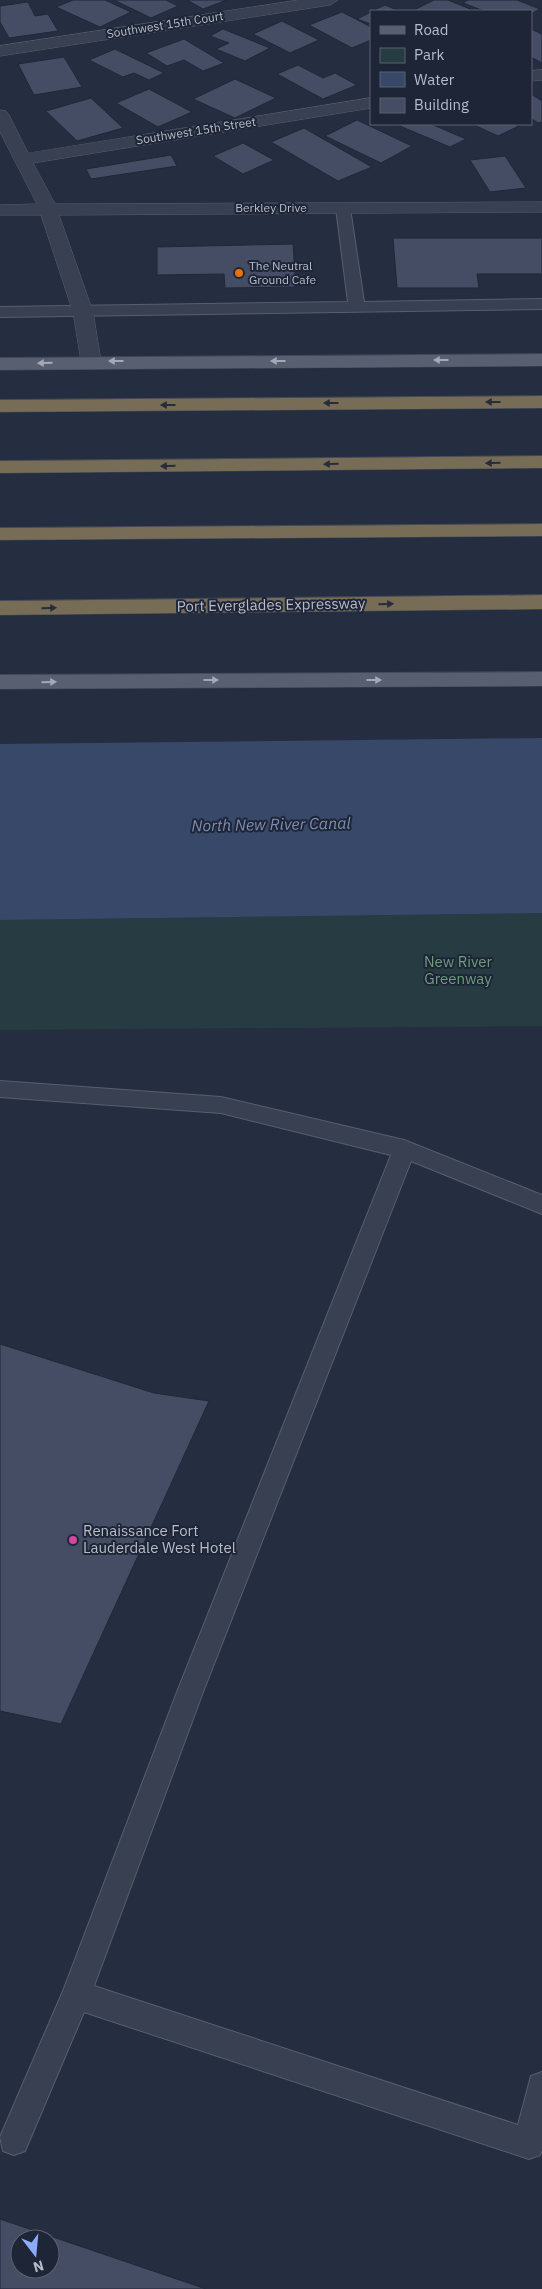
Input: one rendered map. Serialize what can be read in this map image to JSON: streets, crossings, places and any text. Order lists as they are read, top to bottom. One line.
{"streets":{"highway":["Port Everglades Expressway"],"street":["Southwest 15th Court","Southwest 15th Street","Berkley Drive"]},"water":["North New River Canal"],"parks":["New River Greenway"],"places":["The Neutral Ground Cafe","Renaissance Fort Lauderdale West Hotel"],"legend":["Road","Park","Water","Building"],"north":"bottom"}
